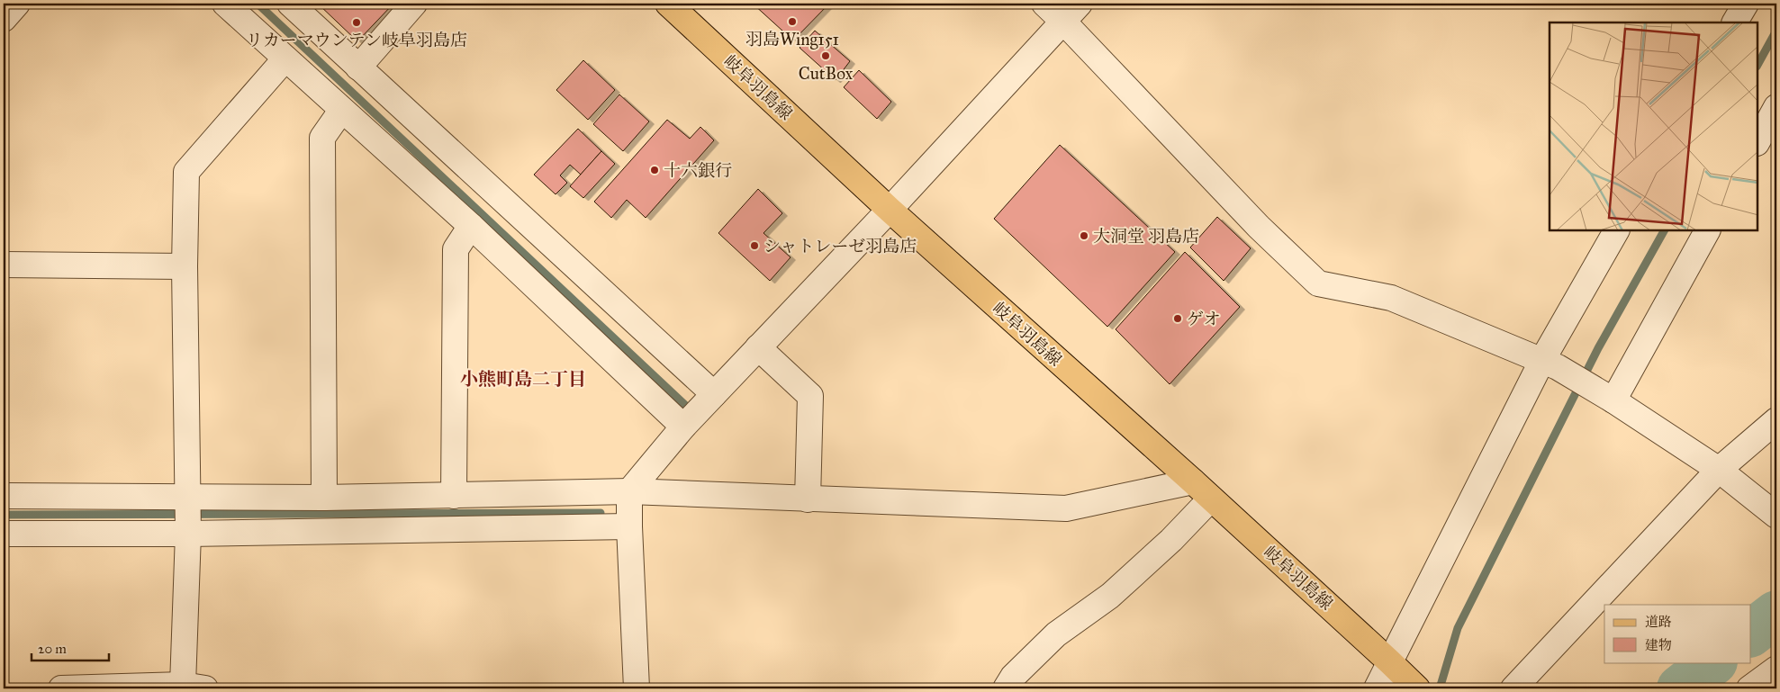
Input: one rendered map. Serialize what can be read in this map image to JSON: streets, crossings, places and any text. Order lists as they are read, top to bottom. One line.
{"streets":{"main road":["岐阜羽島線"]},"districts":["小熊町島二丁目"],"places":["羽島Wing151","リカーマウンテン岐阜羽島店","CutBox","十六銀行","大洞堂 羽島店","シャトレーゼ羽島店","ゲオ"],"legend":["道路","建物"],"scale_bar":"20 m"}
